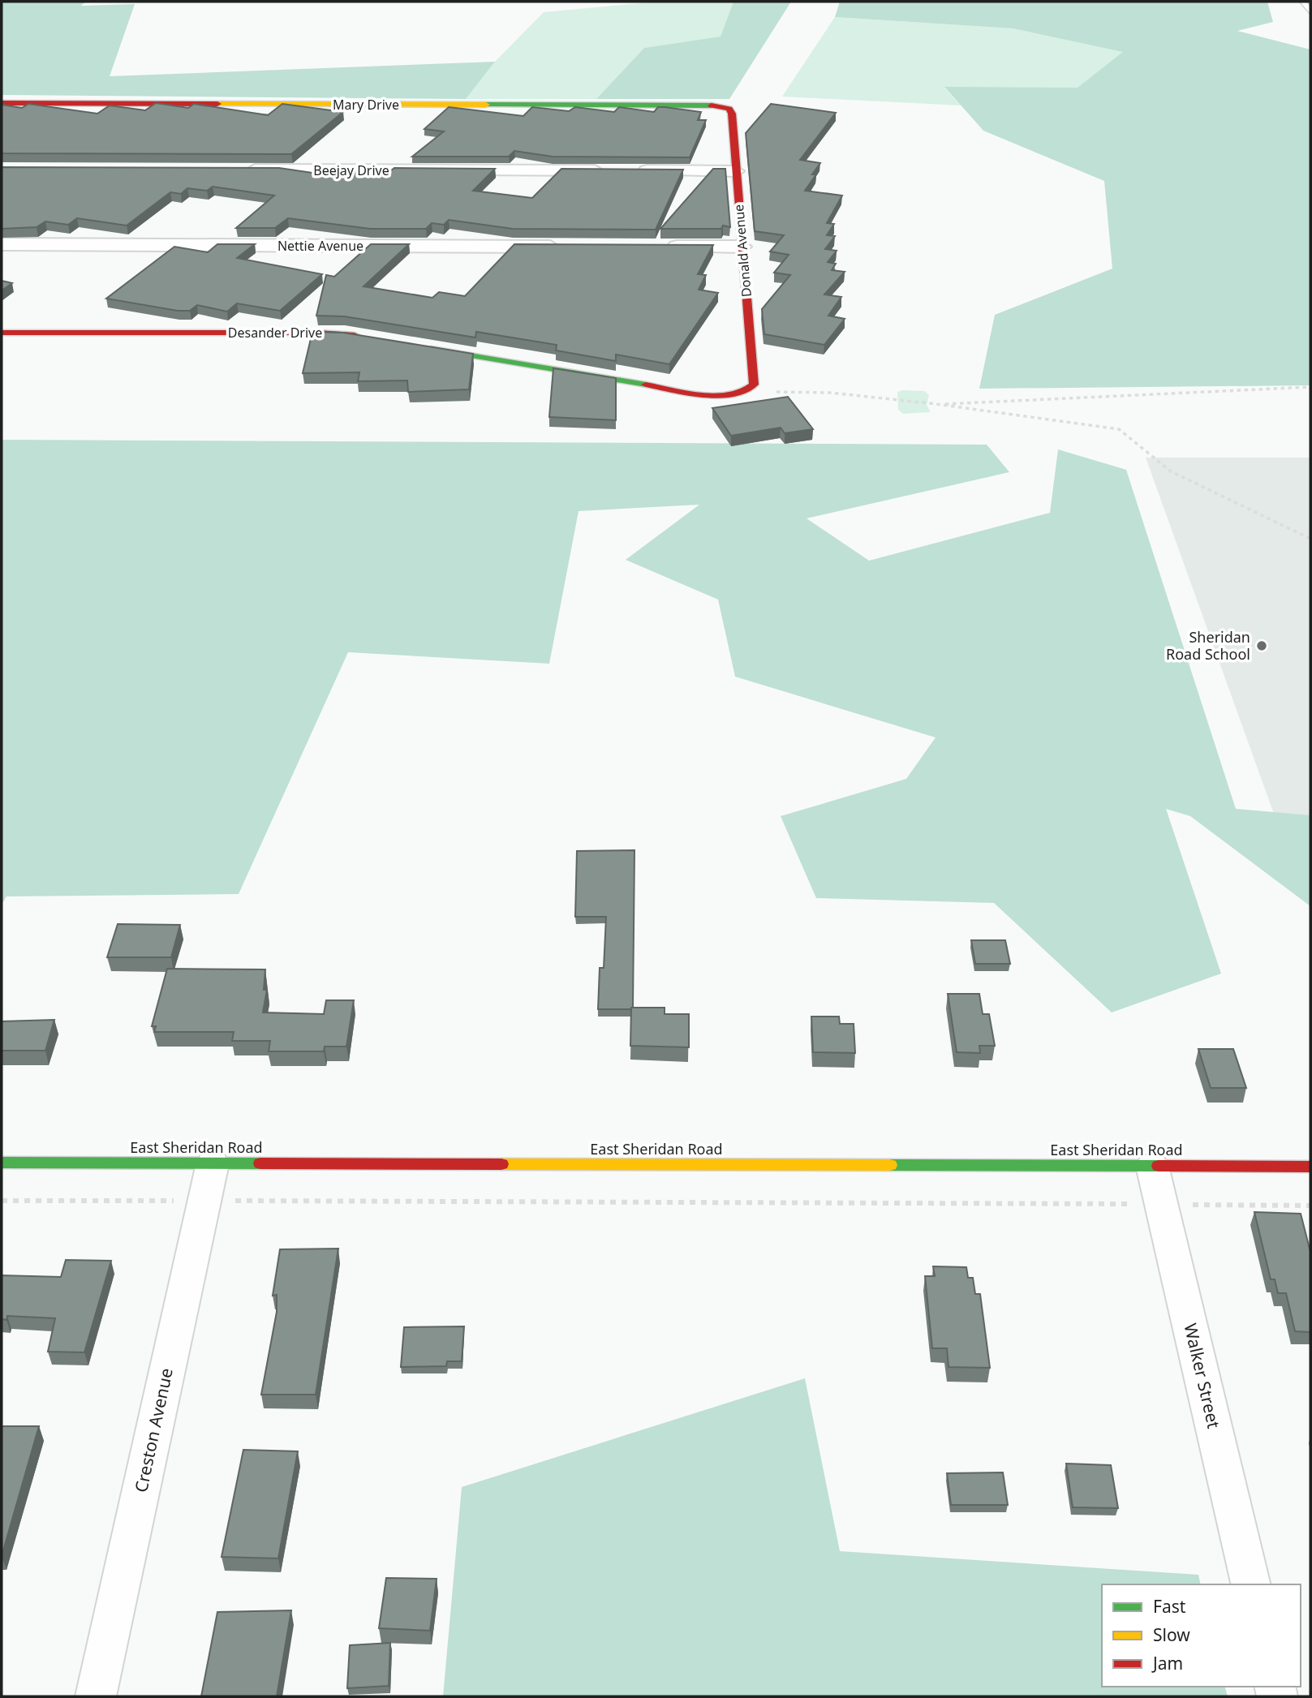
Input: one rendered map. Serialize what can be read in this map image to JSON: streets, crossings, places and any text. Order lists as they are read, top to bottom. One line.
{"streets":{"street":["Mary Drive","Beejay Drive","Nettie Avenue","Donald Avenue","Desander Drive","East Sheridan Road","Walker Street","Creston Avenue"]},"crossings":[["Mary Drive","Donald Avenue"],["East Sheridan Road","Walker Street"],["East Sheridan Road","Creston Avenue"]],"places":["Sheridan Road School"],"legend":["Fast","Slow","Jam"]}
